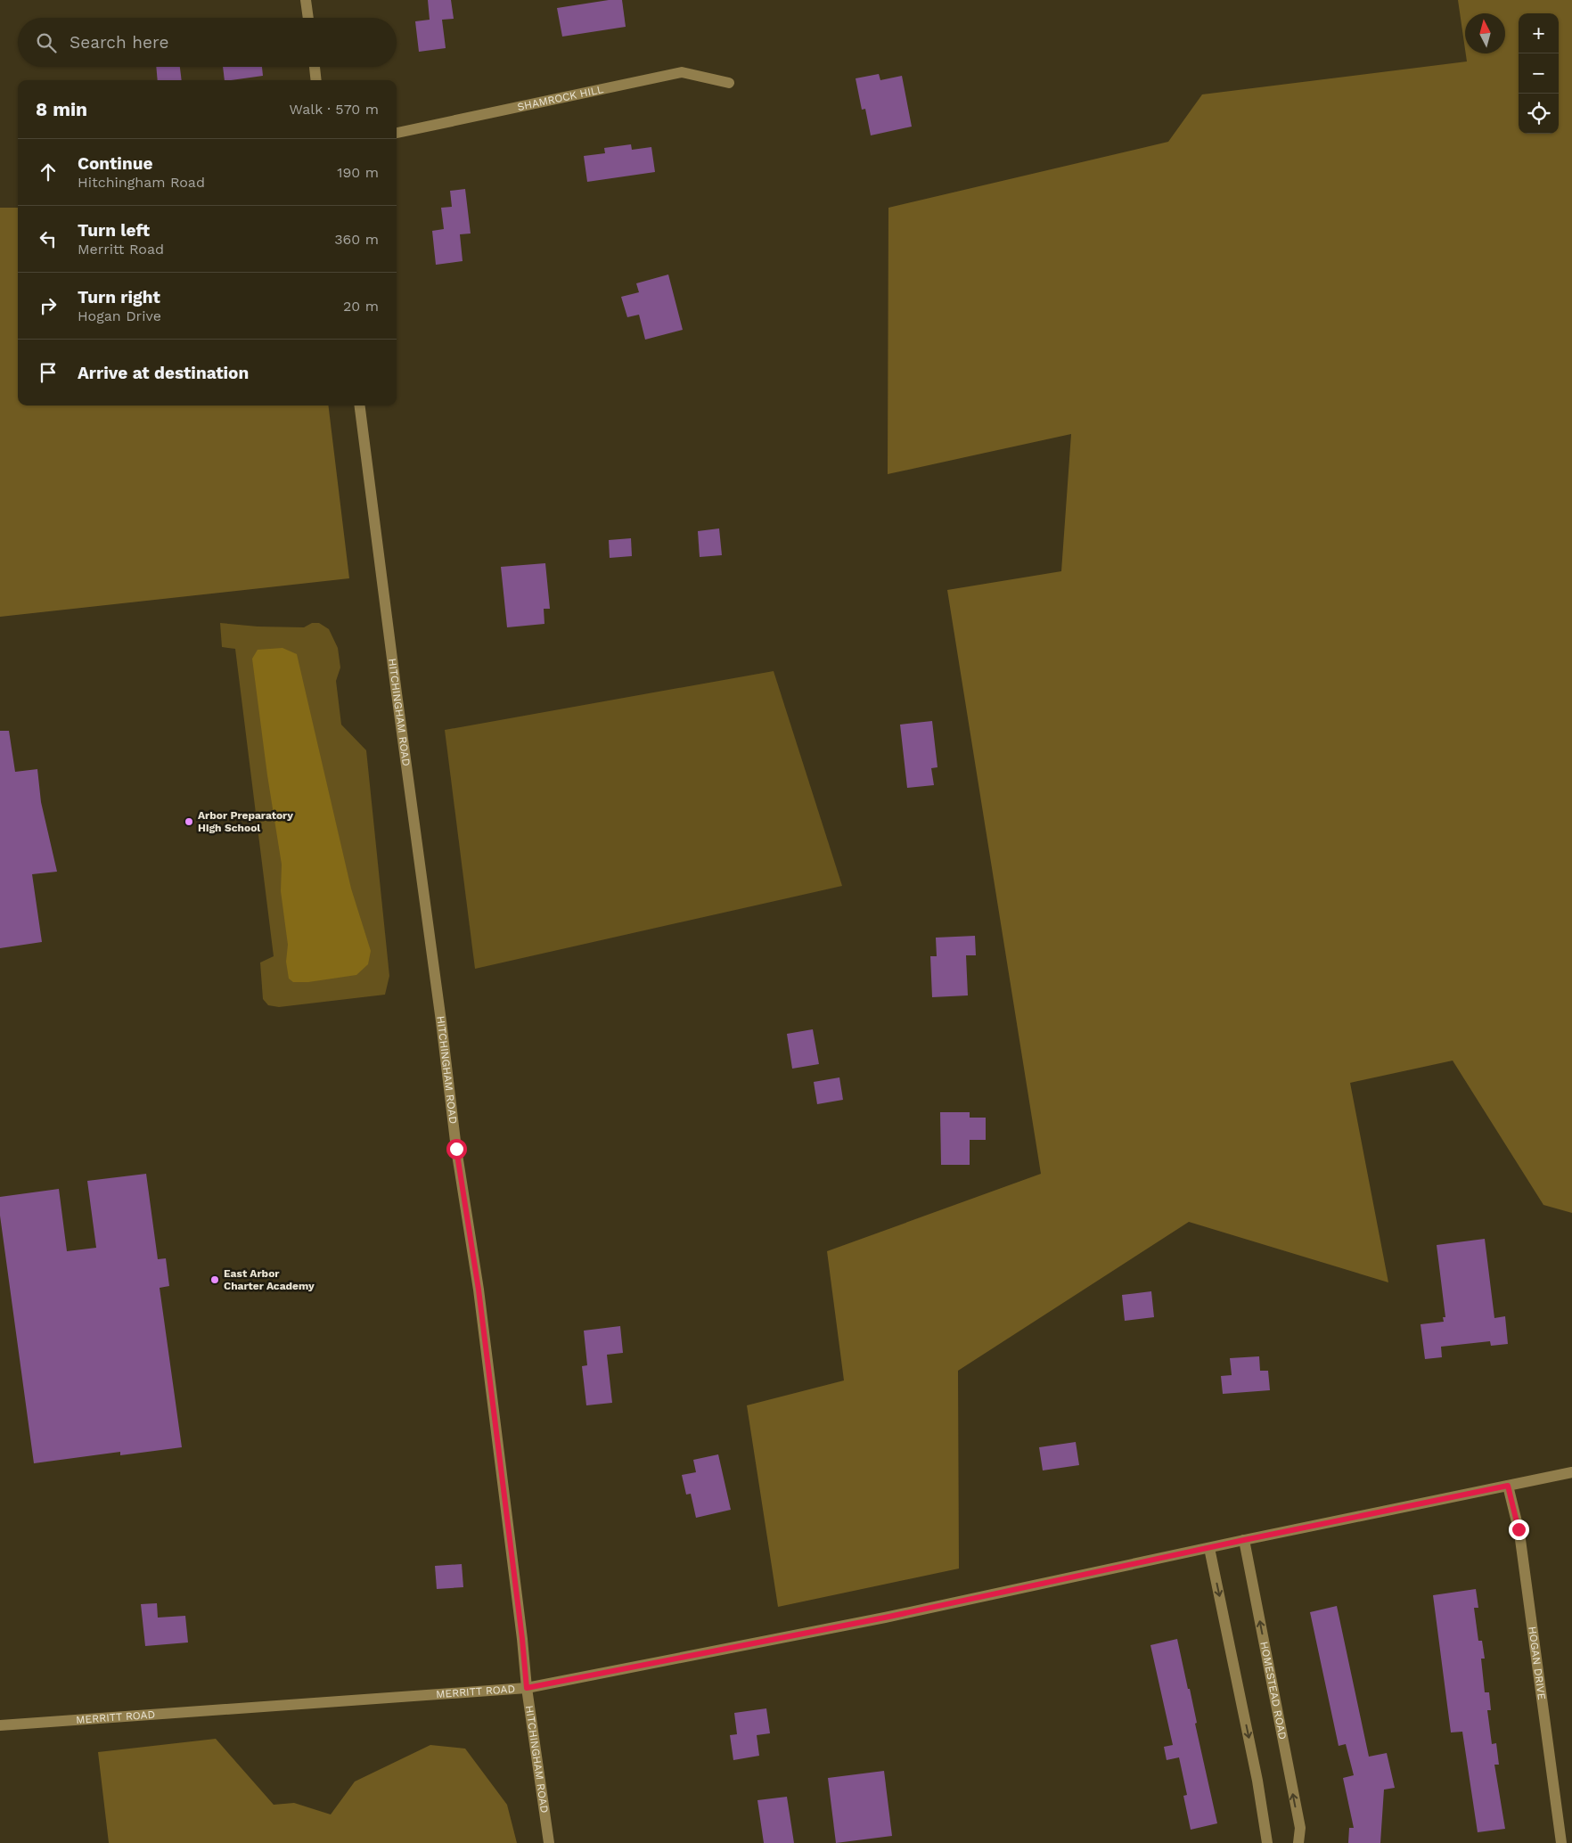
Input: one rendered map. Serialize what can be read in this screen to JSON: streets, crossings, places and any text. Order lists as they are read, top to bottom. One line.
{"streets":{"street":["SHAMROCK HILL","HITCHINGHAM ROAD","HOGAN DRIVE","MERRITT ROAD","HOMESTEAD ROAD"]},"crossings":[["HITCHINGHAM ROAD","MERRITT ROAD"],["HOGAN DRIVE","MERRITT ROAD"],["MERRITT ROAD","HOMESTEAD ROAD"]],"places":["Arbor Preparatory High School","East Arbor Charter Academy"],"north":"top","page":{"map_buttons":["+","−"],"search":"Search here","heading":["8 min","Walk · 570 m"],"list":[["Continue","Hitchingham Road","190 m"],["Turn left","Merritt Road","360 m"],["Turn right","Hogan Drive","20 m"],"Arrive at destination"]}}
